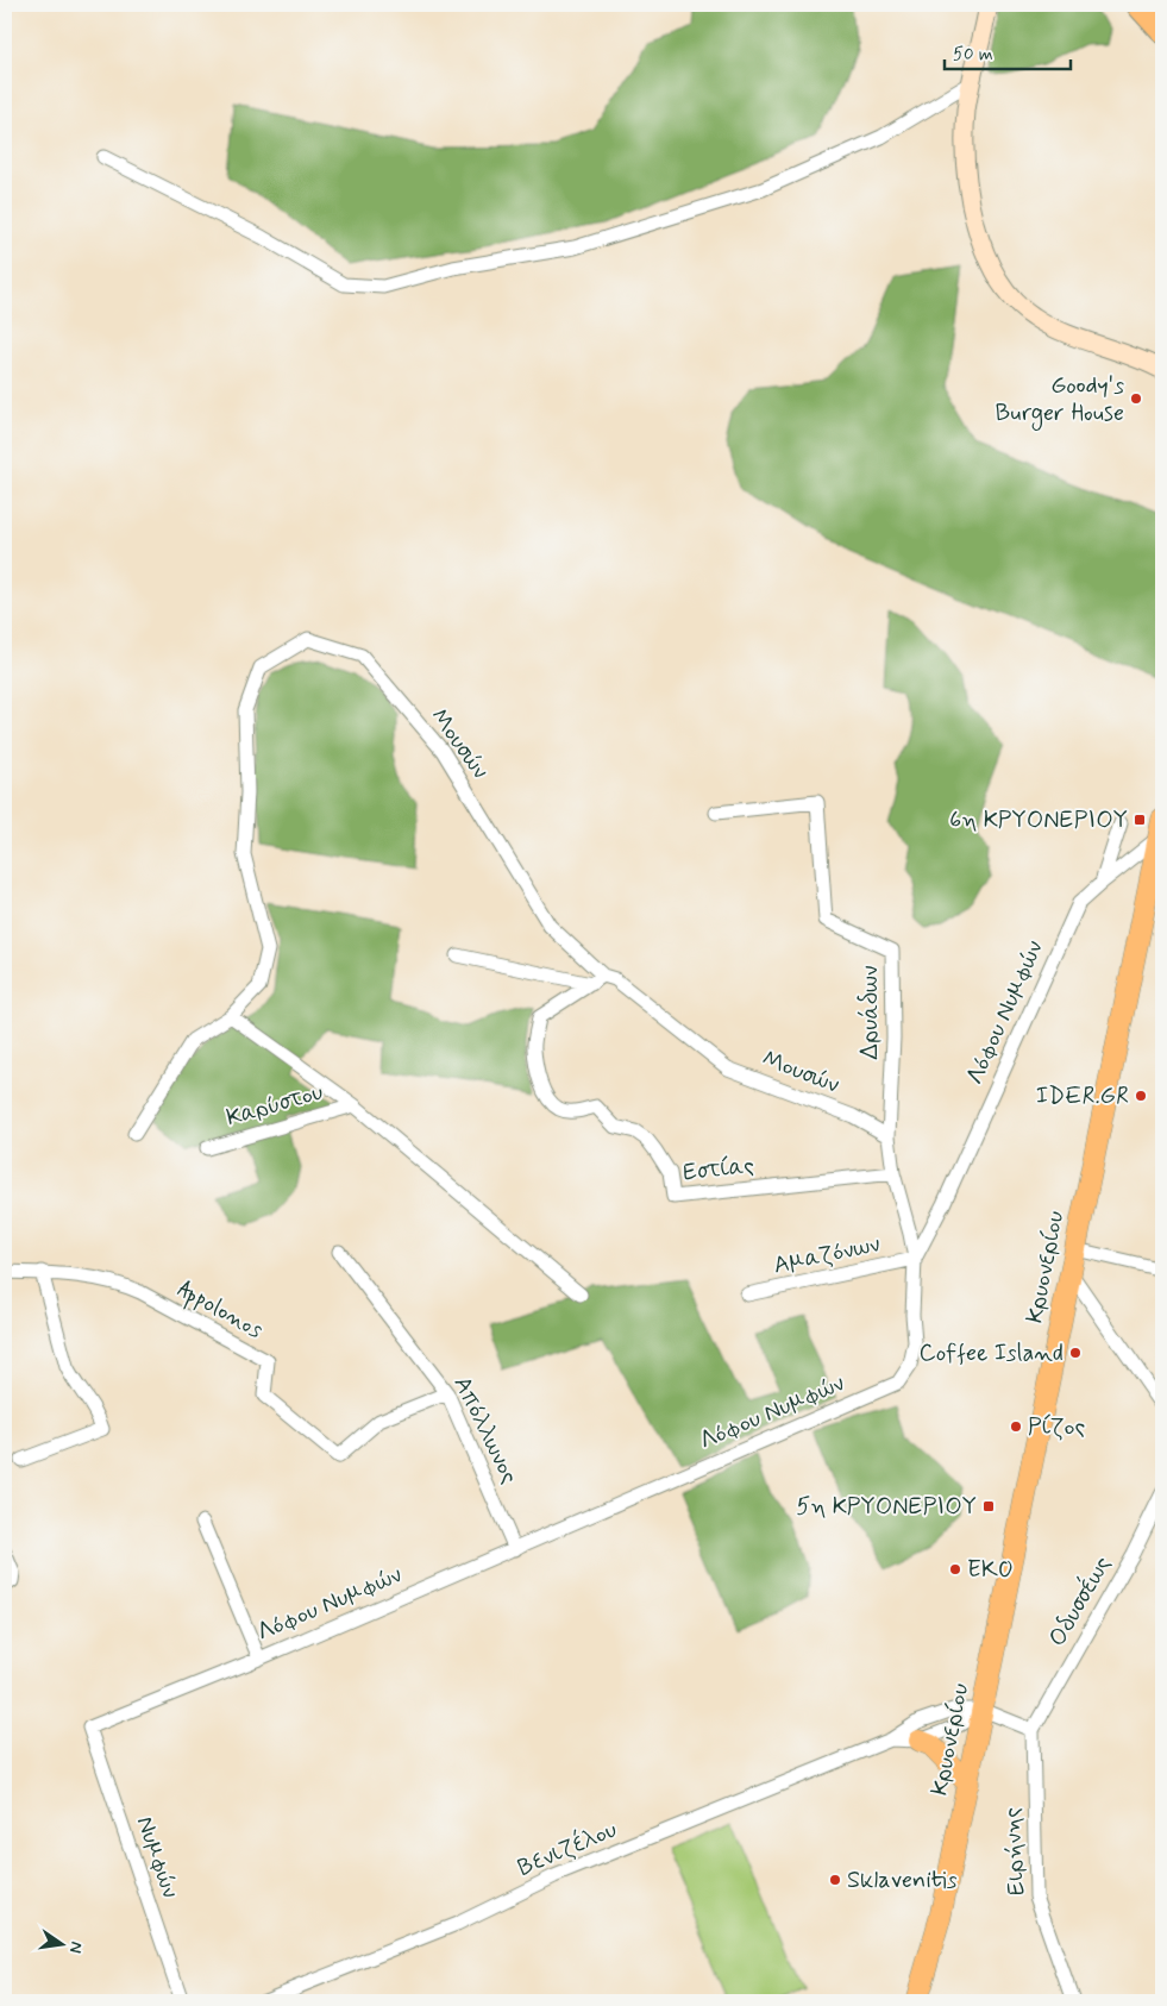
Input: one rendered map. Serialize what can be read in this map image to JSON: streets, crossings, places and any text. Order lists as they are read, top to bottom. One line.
{"streets":{"main road":["Κρυονερίου"],"street":["Μουσών","Δρυάδων","Λόφου Νυμφών","Καρύστου","Εστίας","Αμαζόνων","Appolonos","Απόλλωνος","Οδυσσέως","Βενιζέλου","Ειρήνης","Νυμφών"]},"crossings":[["Μουσών","Δρυάδων"],["Μουσών","Εστίας"],["Δρυάδων","Λόφου Νυμφών"],["Δρυάδων","Εστίας"],["Δρυάδων","Αμαζόνων"],["Λόφου Νυμφών","Αμαζόνων"],["Λόφου Νυμφών","Κρυονερίου"],["Λόφου Νυμφών","Απόλλωνος"],["Λόφου Νυμφών","Νυμφών"],["Κρυονερίου","Βενιζέλου"],["Appolonos","Απόλλωνος"],["Οδυσσέως","Ειρήνης"]],"places":{"other":["Goody's Burger House","IDER.GR","Coffee Island","Ρίζος","EKO","Sklavenitis"],"transit":["6η ΚΡΥΟΝΕΡΙΟΥ","5η ΚΡΥΟΝΕΡΙΟΥ"]},"scale_bar":"50 m","north":"right"}
